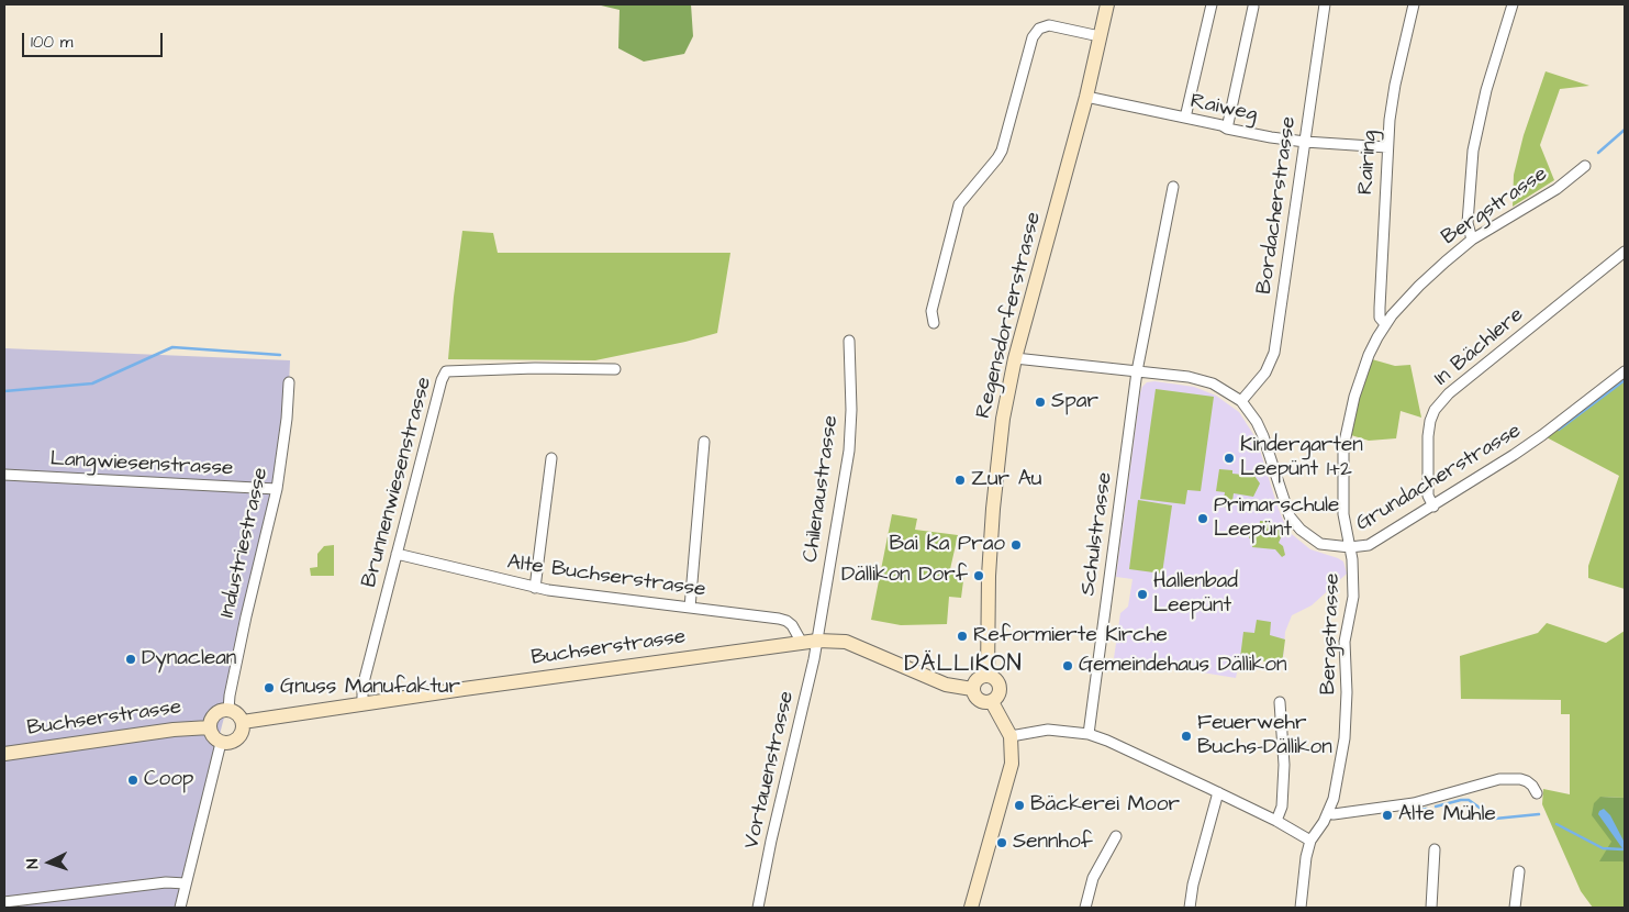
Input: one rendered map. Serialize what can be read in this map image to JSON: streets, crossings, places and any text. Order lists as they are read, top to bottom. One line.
{"streets":{"street":["Raiweg","Rairing","Bordacherstrasse","Bergstrasse","Regensdorferstrasse","In Bächlere","Langwiesenstrasse","Grundacherstrasse","Brunnenwiesenstrasse","Chilenaustrasse","Schulstrasse","Industriestrasse","Alte Buchserstrasse","Buchserstrasse","Vortauenstrasse"]},"crossings":[["Raiweg","Rairing"],["Raiweg","Bordacherstrasse"],["Raiweg","Regensdorferstrasse"],["Rairing","Bergstrasse"],["Bordacherstrasse","Grundacherstrasse"],["Bergstrasse","Grundacherstrasse"],["Regensdorferstrasse","Grundacherstrasse"],["Regensdorferstrasse","Buchserstrasse"],["In Bächlere","Grundacherstrasse"],["Langwiesenstrasse","Industriestrasse"],["Grundacherstrasse","Schulstrasse"],["Brunnenwiesenstrasse","Alte Buchserstrasse"],["Brunnenwiesenstrasse","Buchserstrasse"],["Chilenaustrasse","Buchserstrasse"],["Chilenaustrasse","Vortauenstrasse"],["Industriestrasse","Buchserstrasse"],["Alte Buchserstrasse","Buchserstrasse"],["Buchserstrasse","Vortauenstrasse"]],"districts":["DÄLLIKON"],"places":["Spar","Kindergarten Leepünt 1+2","Zur Au","Primarschule Leepünt","Bai Ka Prao","Dällikon Dorf","Hallenbad Leepünt","Reformierte Kirche","Dynaclean","Gemeindehaus Dällikon","Gnuss Manufaktur","Feuerwehr Buchs-Dällikon","Coop","Bäckerei Moor","Alte Mühle","Sennhof"],"scale_bar":"100 m","north":"left"}
